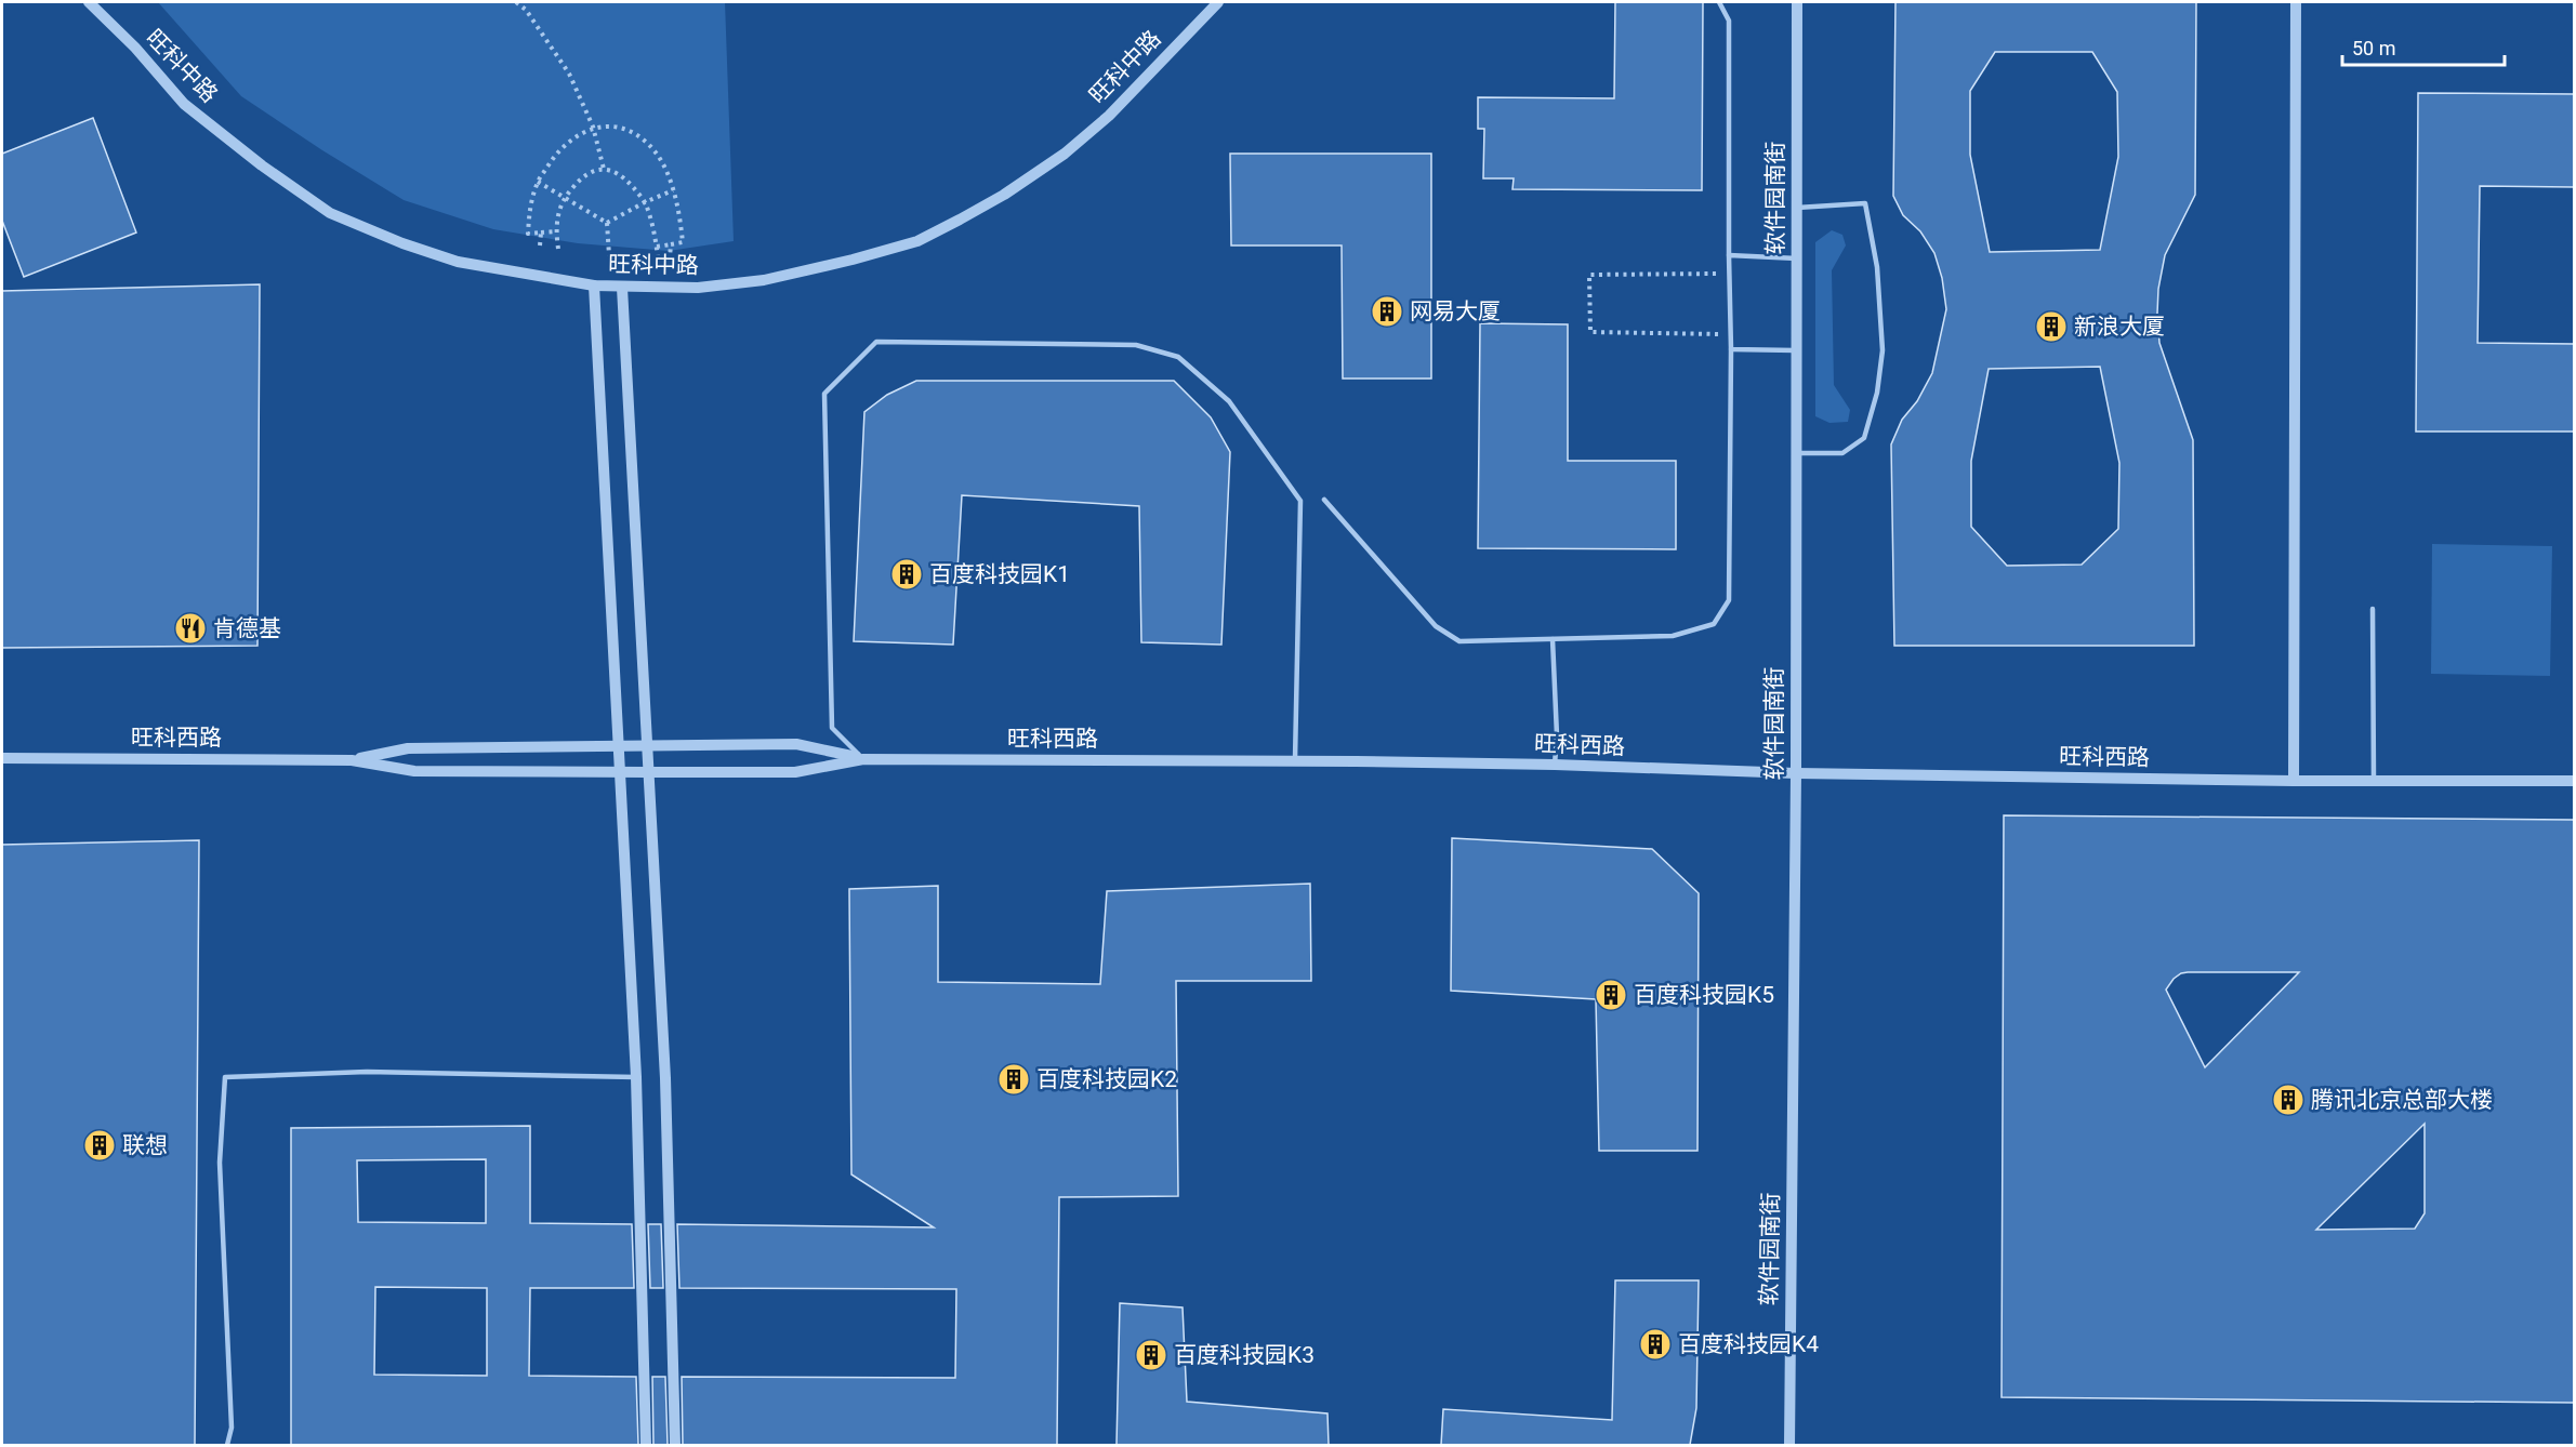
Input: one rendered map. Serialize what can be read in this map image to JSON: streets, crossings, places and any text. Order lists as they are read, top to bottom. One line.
{"streets":{"street":["旺科中路","软件园南街","旺科西路"]},"crossings":[["软件园南街","旺科西路"]],"places":{"building":["网易大厦","新浪大厦","百度科技园K1","百度科技园K5","百度科技园K2","腾讯北京总部大楼","联想","百度科技园K4","百度科技园K3"],"restaurant":["肯德基"]},"scale_bar":"50 m"}
